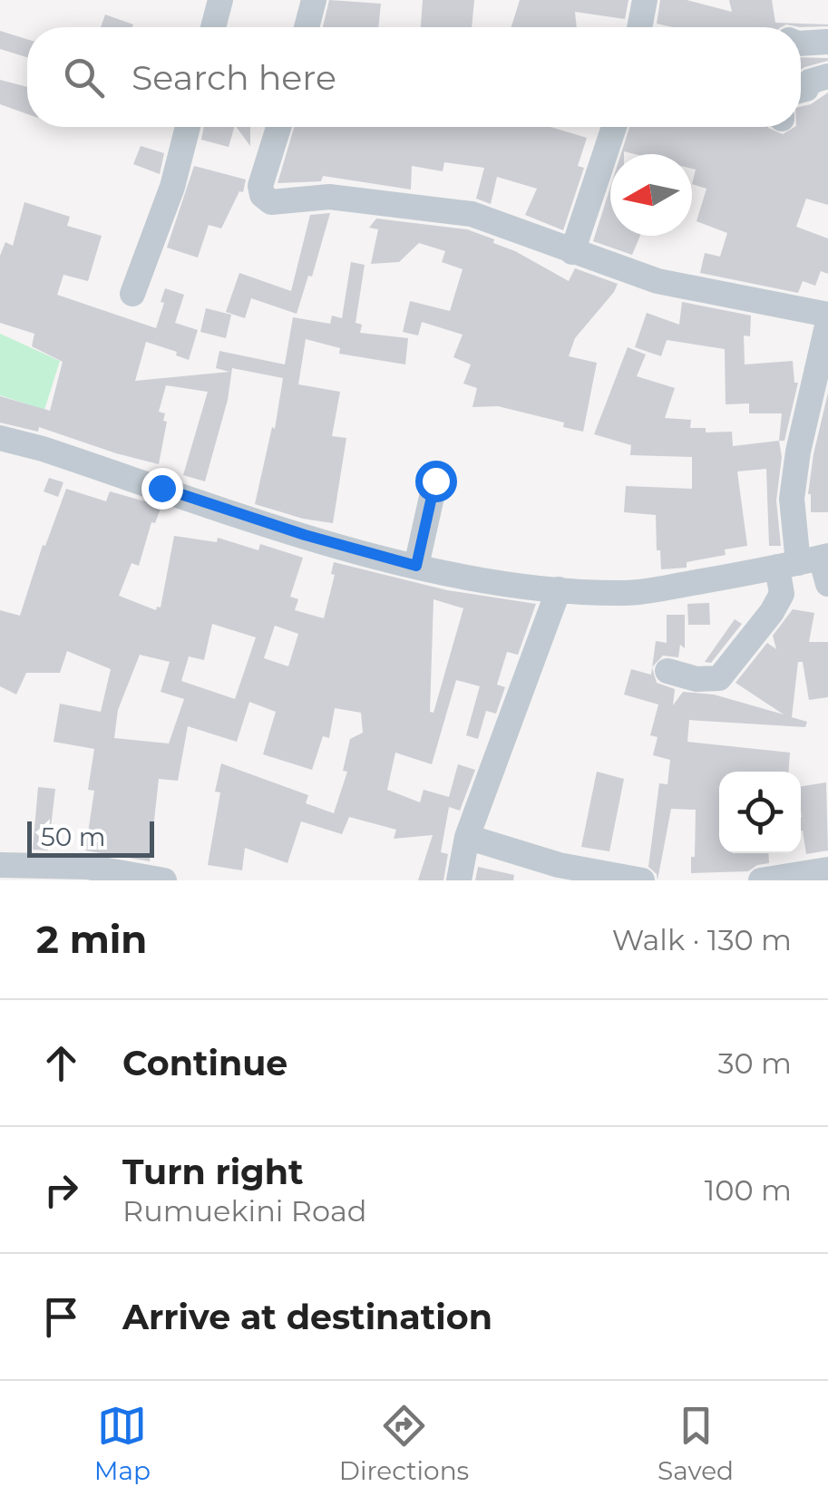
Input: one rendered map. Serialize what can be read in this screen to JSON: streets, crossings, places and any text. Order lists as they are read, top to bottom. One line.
{"scale_bar":"50 m","north":"left","page":{"search":"Search here","scale":"50 m","heading":["2 min","Walk · 130 m"],"list":[["Continue","30 m"],["Turn right","Rumuekini Road","100 m"],"Arrive at destination"],"nav":["Map","Directions","Saved"]}}
